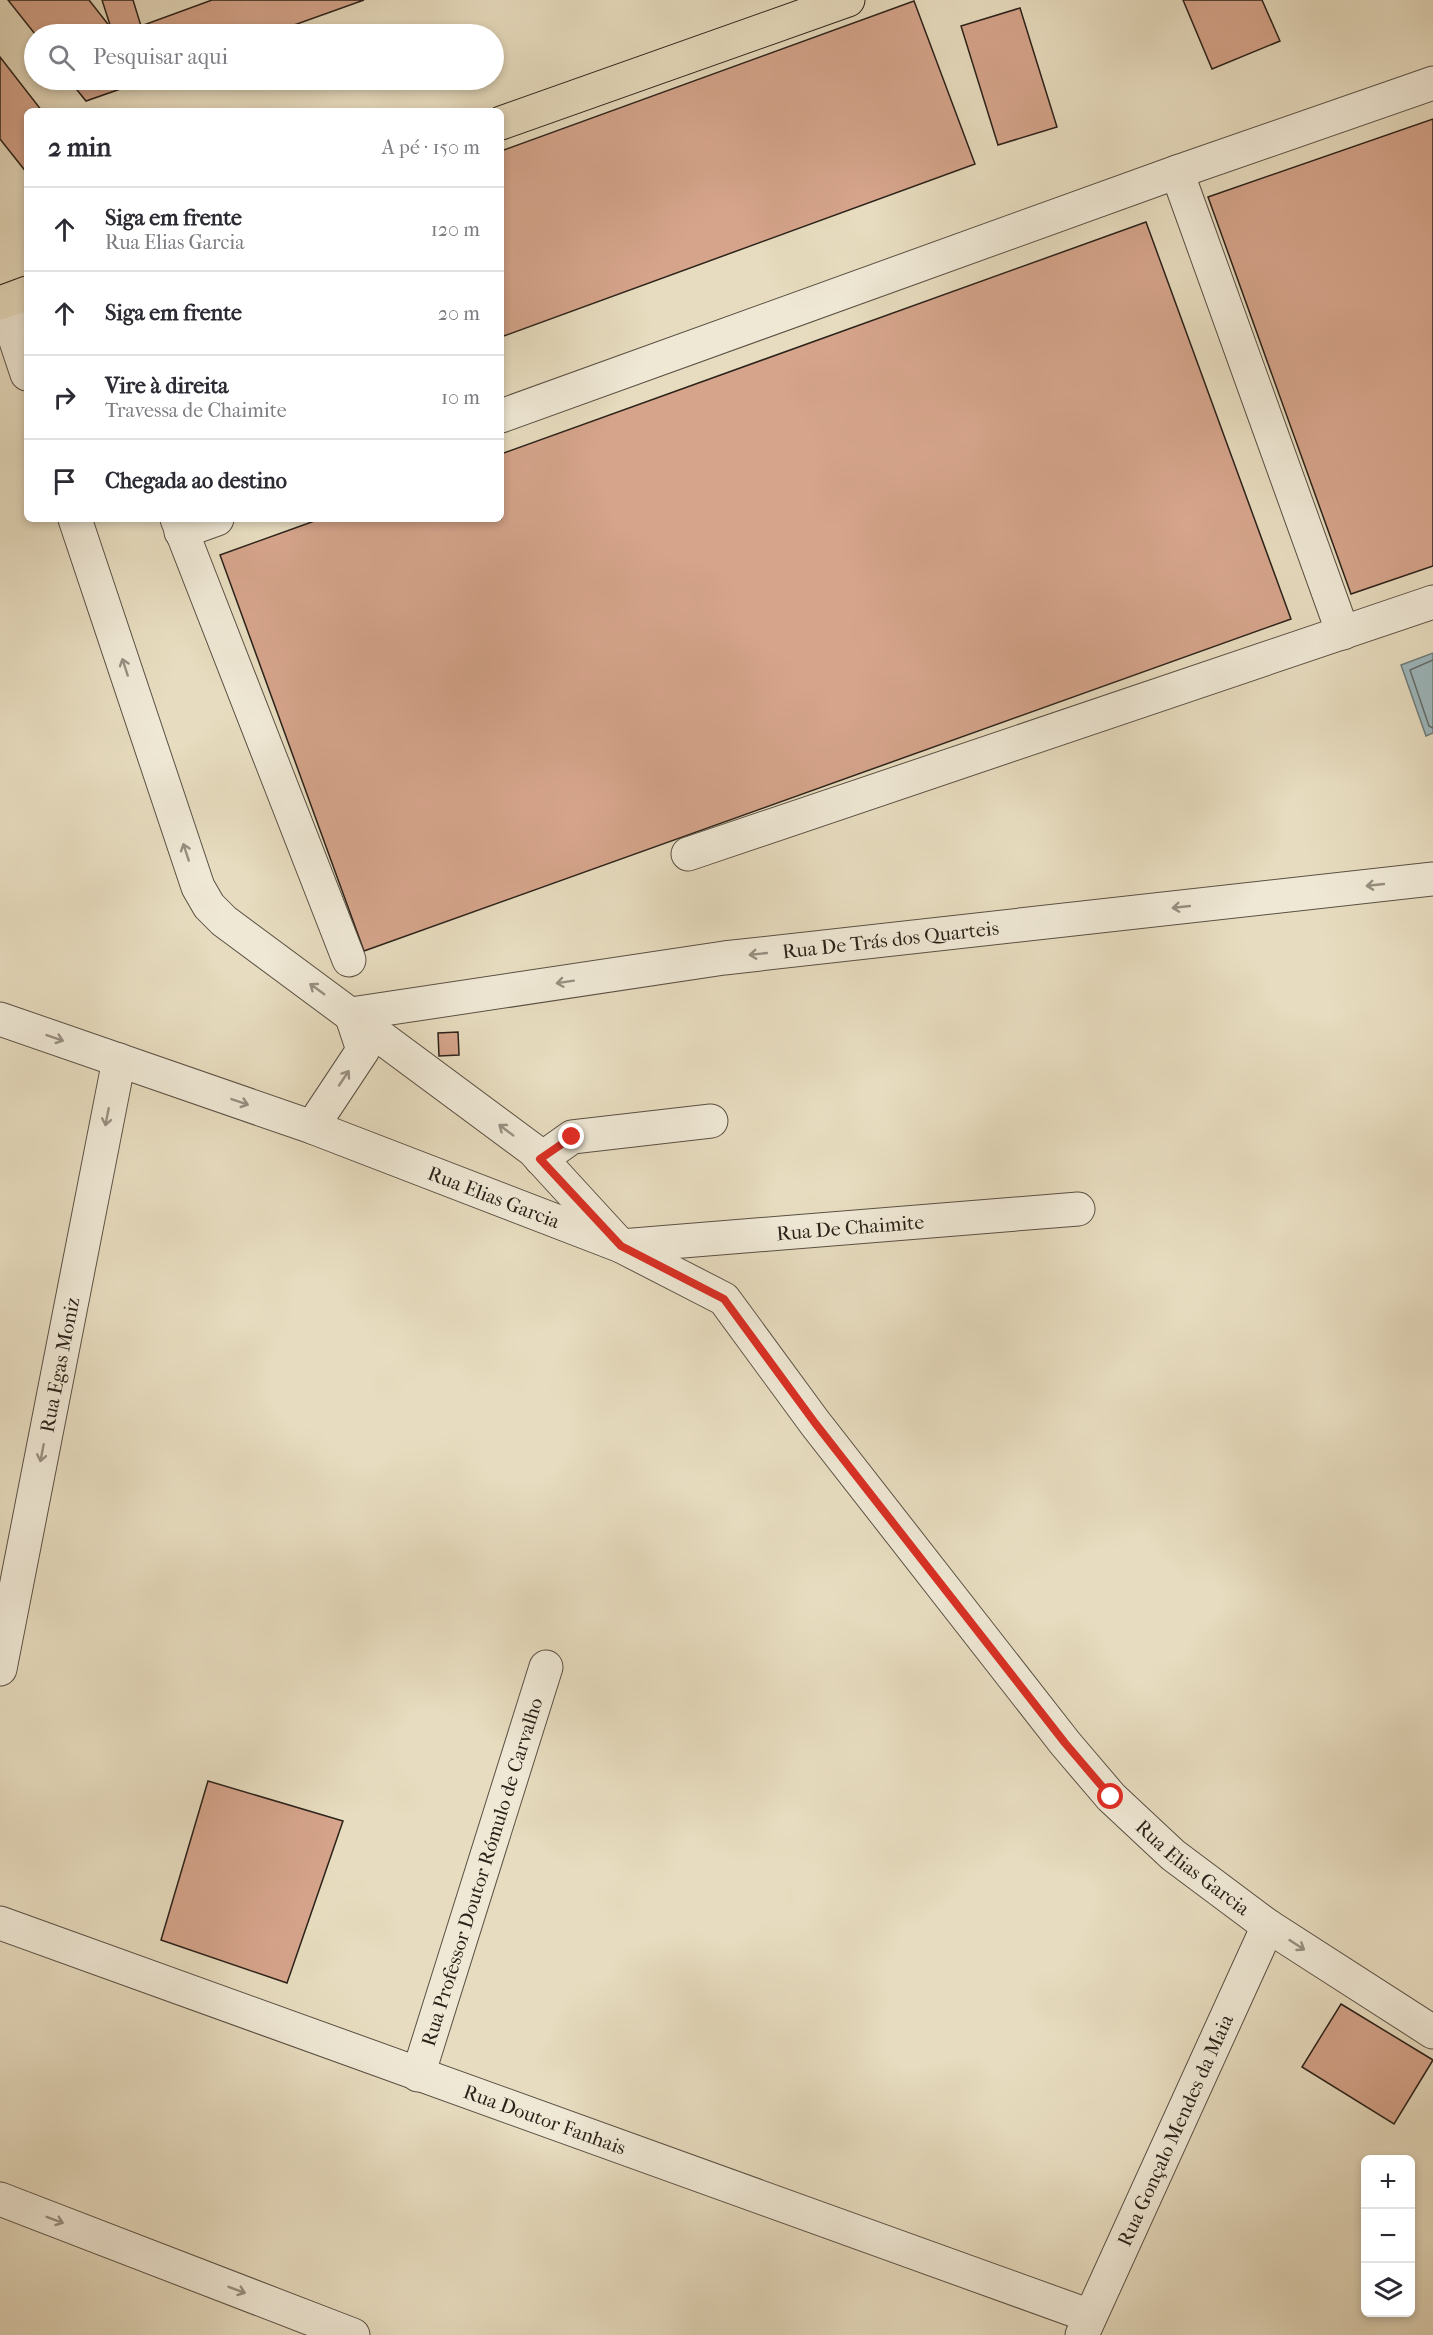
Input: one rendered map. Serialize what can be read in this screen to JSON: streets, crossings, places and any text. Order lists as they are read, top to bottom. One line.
{"streets":{"street":["Rua De Trás dos Quarteis","Rua Elias Garcia","Rua De Chaimite","Rua Egas Moniz","Rua Professor Doutor Rómulo de Carvalho","Rua Doutor Fanhais","Rua Gonçalo Mendes da Maia"]},"crossings":[["Rua Elias Garcia","Rua De Chaimite"],["Rua Elias Garcia","Rua Egas Moniz"],["Rua Elias Garcia","Rua Gonçalo Mendes da Maia"],["Rua Professor Doutor Rómulo de Carvalho","Rua Doutor Fanhais"],["Rua Doutor Fanhais","Rua Gonçalo Mendes da Maia"]],"one_way":["Rua Egas Moniz"],"page":{"search":"Pesquisar aqui","heading":["2 min","A pé · 150 m"],"list":[["Siga em frente","Rua Elias Garcia","120 m"],["Siga em frente","20 m"],["Vire à direita","Travessa de Chaimite","10 m"],"Chegada ao destino"],"map_buttons":["+","−"]}}
